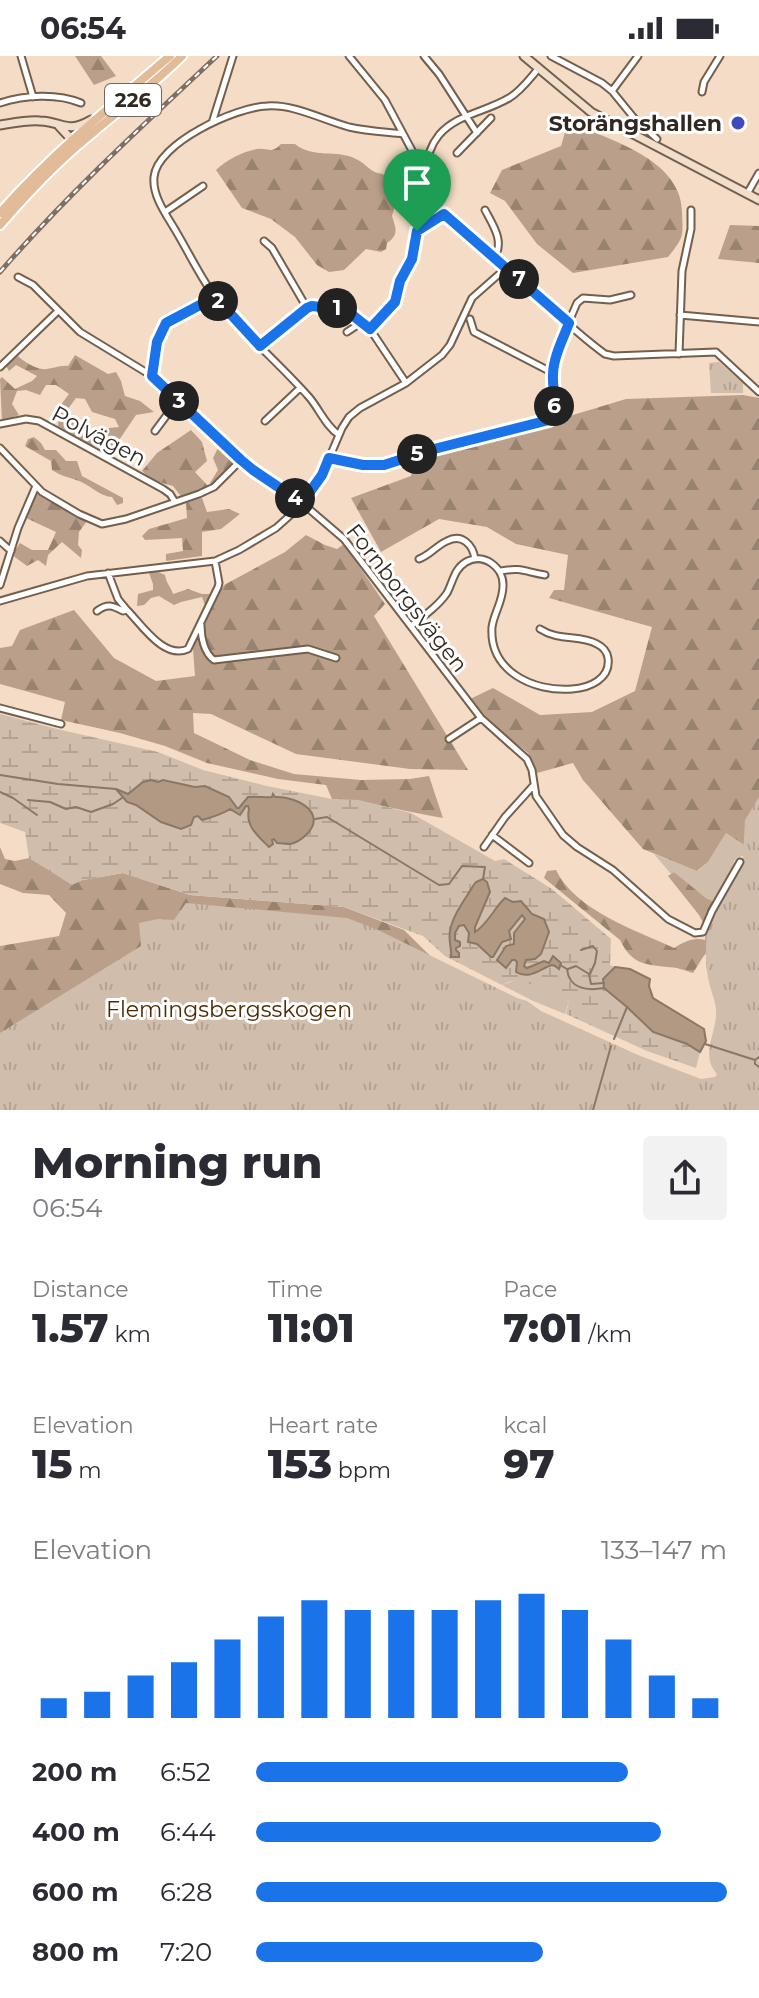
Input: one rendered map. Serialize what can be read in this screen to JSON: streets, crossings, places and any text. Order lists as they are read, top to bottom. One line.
{"streets":{"main road":["226"],"street":["Polvägen","Fornborgsvägen"]},"parks":["Flemingsbergsskogen"],"places":["Storängshallen"],"page":{"status":"06:54","pins":["7","2","1","3","6","5","4"],"heading":["Morning run","06:54"],"stats":[["Distance","1.57 km"],["Time","11:01"],["Pace","7:01 /km"],["Elevation","15 m"],["Heart rate","153 bpm"],["kcal","97"]],"chart":["Elevation","133–147 m"],"list":[{"name":"200 m","note":"6:52"},{"name":"400 m","note":"6:44"},{"name":"600 m","note":"6:28"},{"name":"800 m","note":"7:20"}]}}
